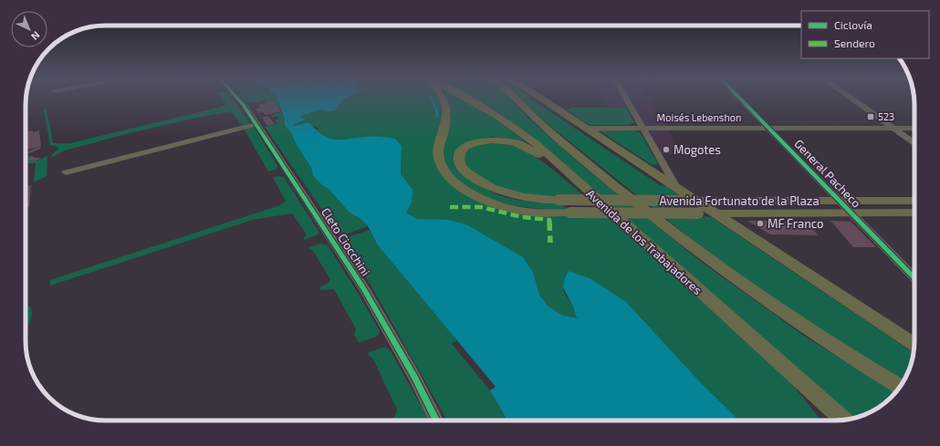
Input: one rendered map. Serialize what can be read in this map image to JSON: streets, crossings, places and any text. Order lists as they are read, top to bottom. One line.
{"streets":{"main road":["Avenida Fortunato de la Plaza","Avenida de los Trabajadores"],"street":["Moisés Lebenshon","General Pacheco","Cleto Ciocchini"]},"crossings":[["Moisés Lebenshon","General Pacheco"],["General Pacheco","Avenida Fortunato de la Plaza"],["Avenida Fortunato de la Plaza","Avenida de los Trabajadores"]],"places":{"transit":["523"],"other":["Mogotes","MF Franco"]},"legend":["Ciclovía","Sendero"],"north":"bottom right"}
